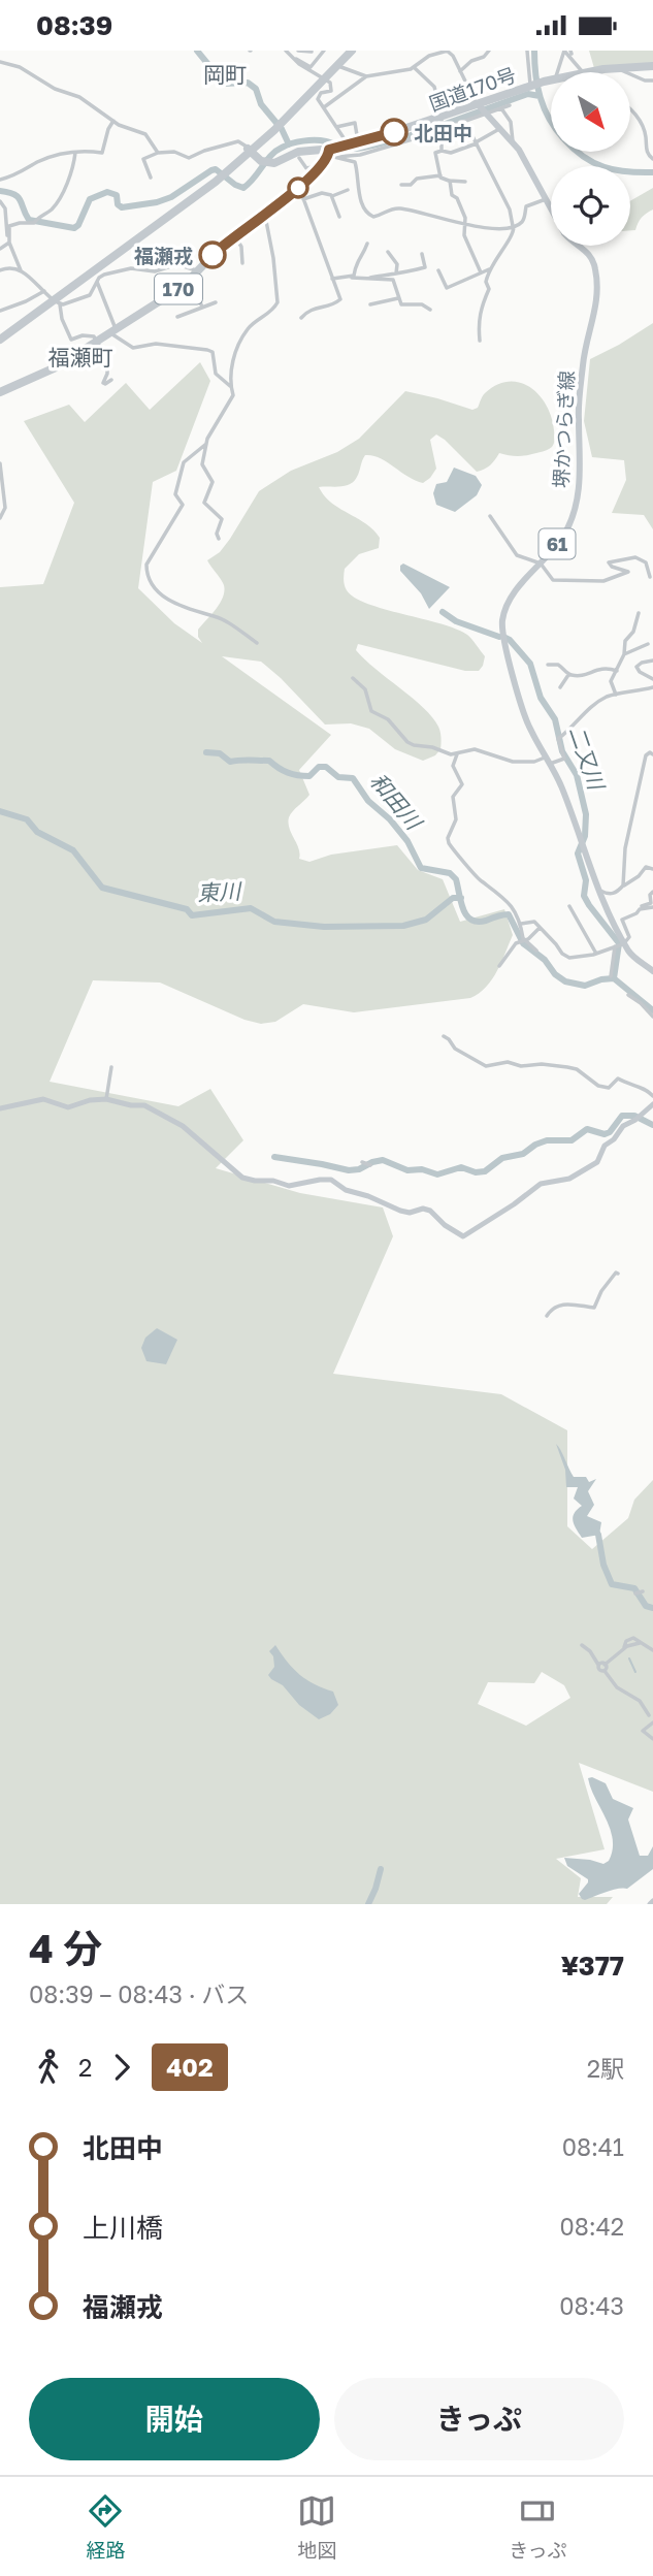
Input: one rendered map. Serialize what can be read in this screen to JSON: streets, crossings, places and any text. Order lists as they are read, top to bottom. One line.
{"streets":{"highway":["国道170号","170"],"main road":["堺かつらぎ線","61"]},"crossings":[["国道170号","170"],["国道170号","堺かつらぎ線"]],"districts":["岡町","福瀬町"],"water":["二又川","和田川","東川"],"places":["北田中","福瀬戎"],"lines":["bus line 402"],"north":"bottom right","page":{"status":"08:39","heading":["4 分","08:39 – 08:43 · バス","¥377"],"legs":["2","402","2駅"],"list":[{"name":"北田中","value":"08:41"},{"name":"上川橋","value":"08:42"},{"name":"福瀬戎","value":"08:43"}],"buttons":["開始","きっぷ"],"tabs":["経路","地図","きっぷ"]}}
